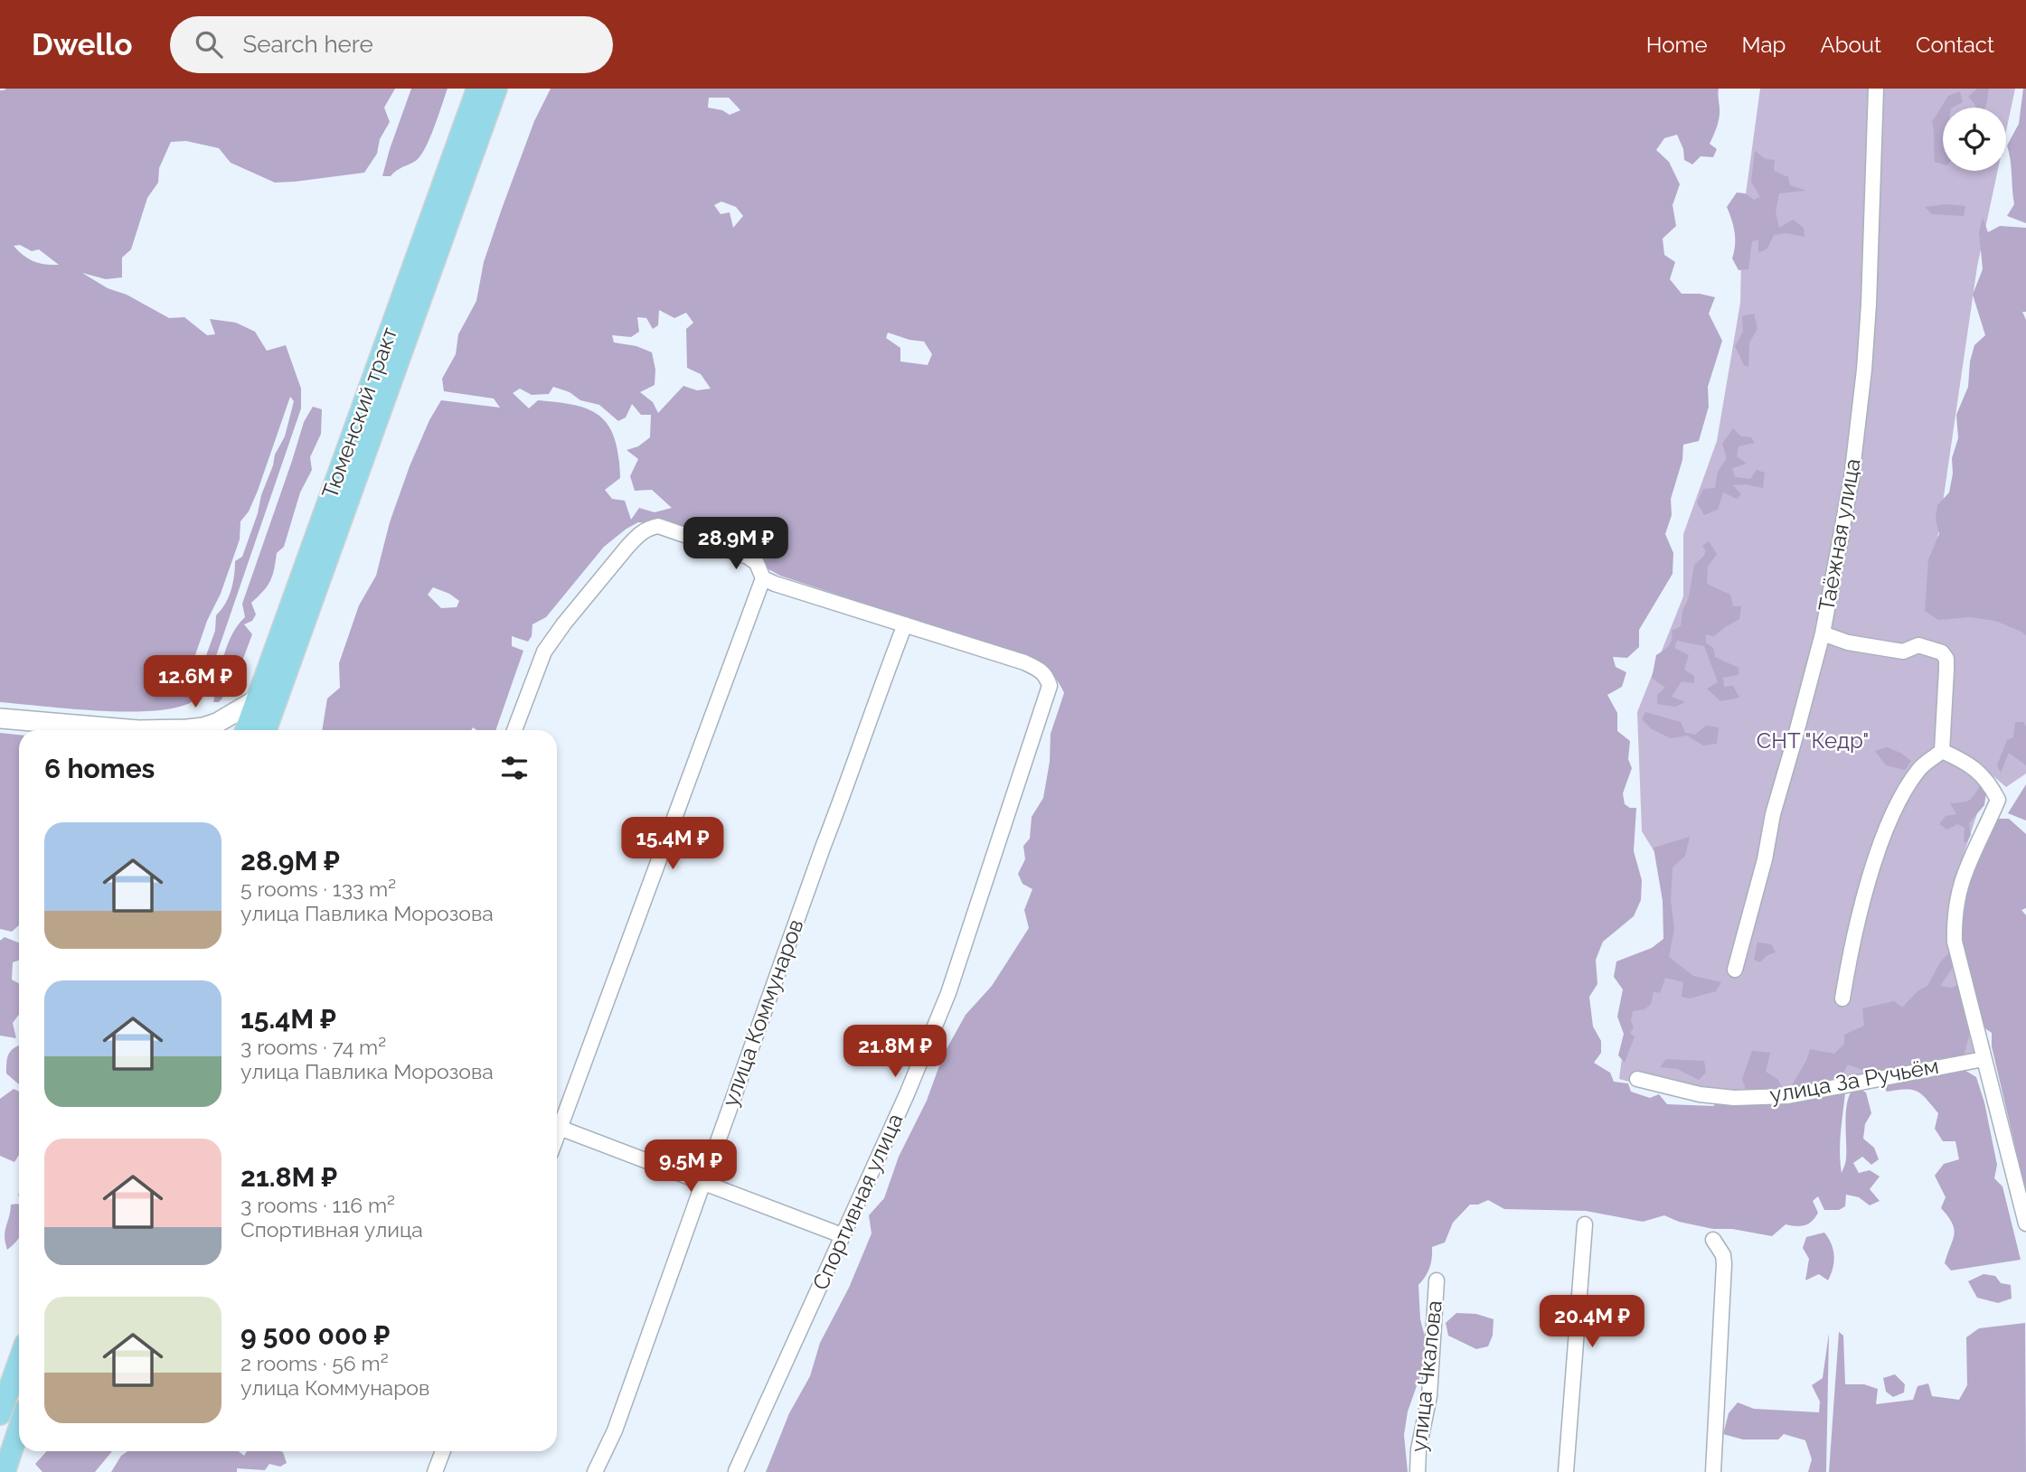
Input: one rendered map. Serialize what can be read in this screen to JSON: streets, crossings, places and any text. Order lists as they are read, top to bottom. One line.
{"streets":{"main road":["Тюменский тракт"],"street":["Таёжная улица","улица Коммунаров","улица За Ручьём","Спортивная улица","улица Чкалова"]},"crossings":[["улица Коммунаров","Спортивная улица"]],"parks":["СНТ \"Кедр\""],"page":{"header":"Dwello","search":"Search here","nav":["Home","Map","About","Contact"],"price":["28.9M ₽","12.6M ₽","15.4M ₽","21.8M ₽","9.5M ₽","20.4M ₽"],"heading":"6 homes","list":[{"name":"28.9M ₽","note":"5 rooms · 133 m² · улица Павлика Морозова"},{"name":"15.4M ₽","note":"3 rooms · 74 m² · улица Павлика Морозова"},{"name":"21.8M ₽","note":"3 rooms · 116 m² · Спортивная улица"},{"name":"9 500 000 ₽","note":"2 rooms · 56 m² · улица Коммунаров"}]}}
